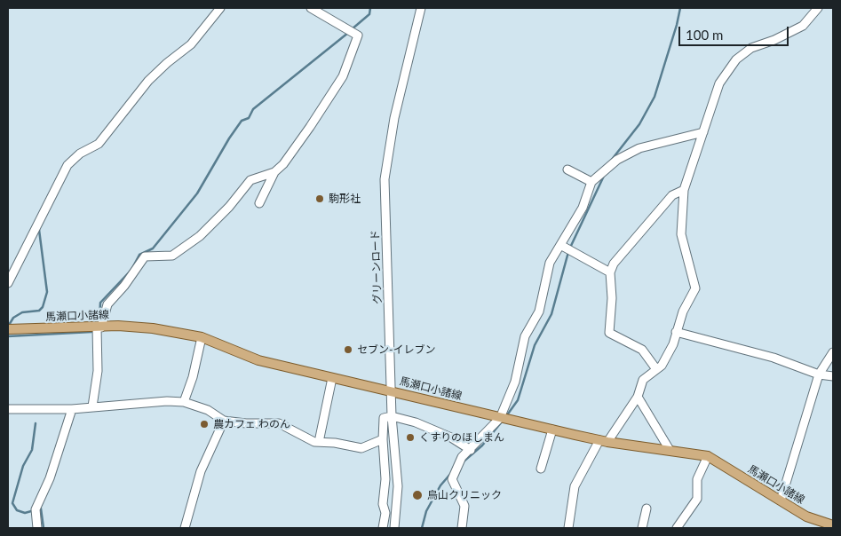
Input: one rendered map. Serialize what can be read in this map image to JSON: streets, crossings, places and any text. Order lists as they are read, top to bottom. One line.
{"streets":{"main road":["馬瀬口小諸線"],"street":["グリーンロード"]},"crossings":[["グリーンロード","馬瀬口小諸線"]],"places":["駒形社","セブン-イレブン","農カフェ わのん","くすりのほしまん","烏山クリニック"],"scale_bar":"100 m"}
